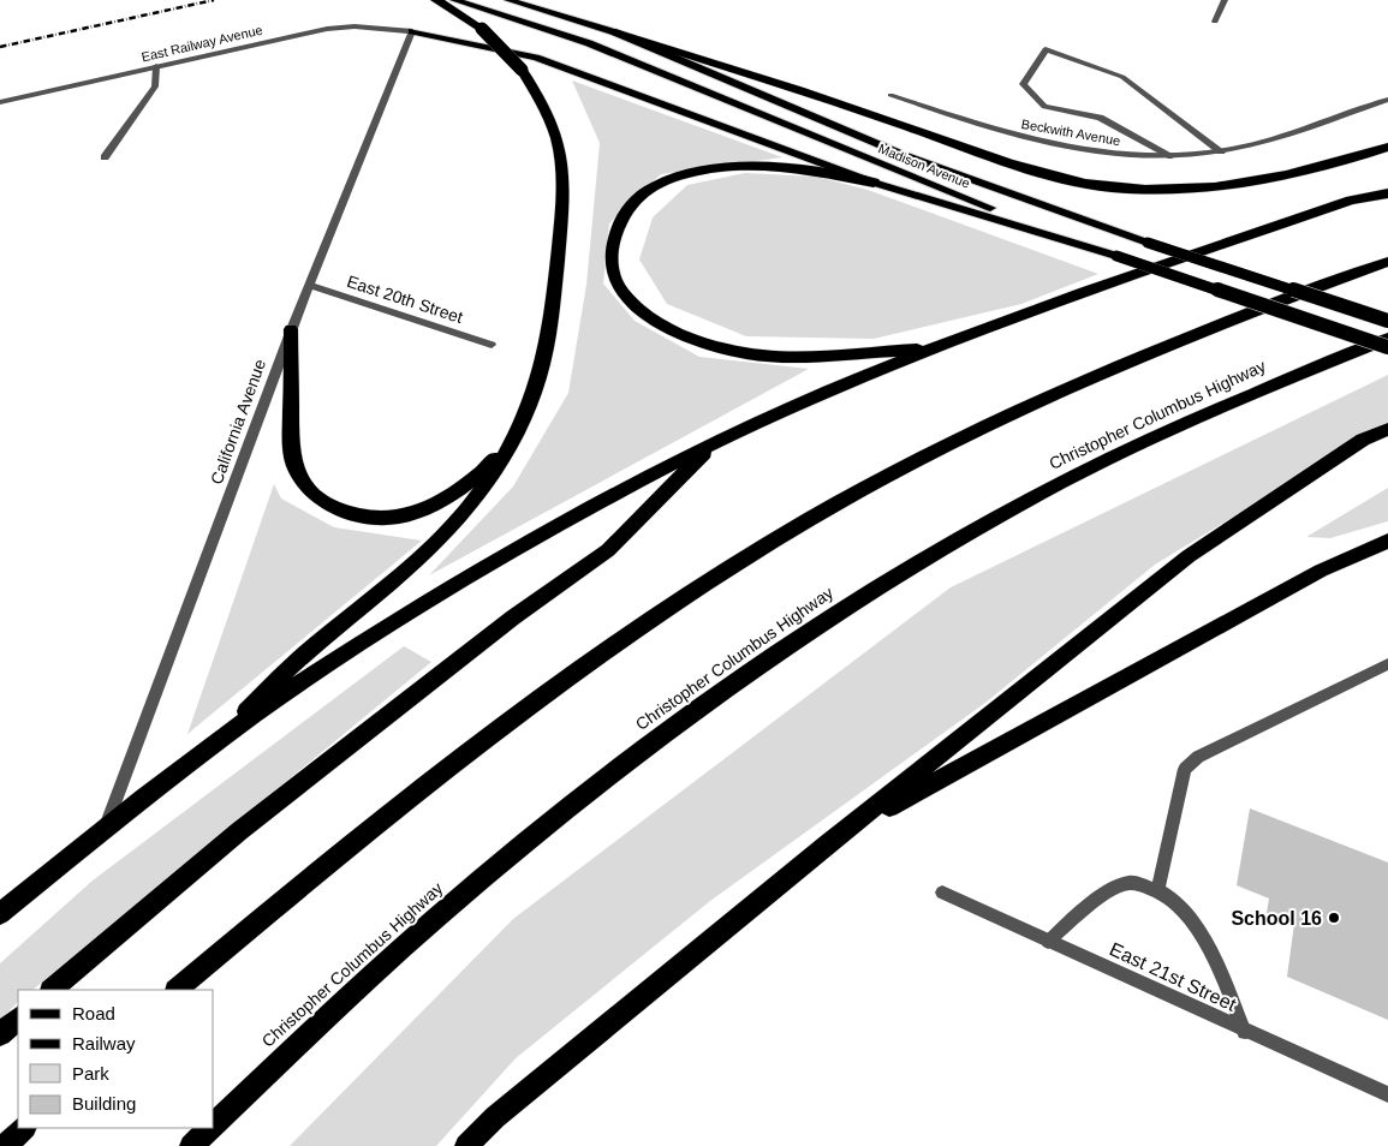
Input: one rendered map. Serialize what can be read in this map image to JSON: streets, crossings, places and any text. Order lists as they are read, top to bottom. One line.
{"streets":{"highway":["Christopher Columbus Highway"],"main road":["Madison Avenue"],"street":["East Railway Avenue","Beckwith Avenue","East 20th Street","California Avenue","East 21st Street"]},"crossings":[["East Railway Avenue","California Avenue"],["East 20th Street","California Avenue"]],"places":["School 16"],"legend":["Road","Railway","Park","Building"]}
